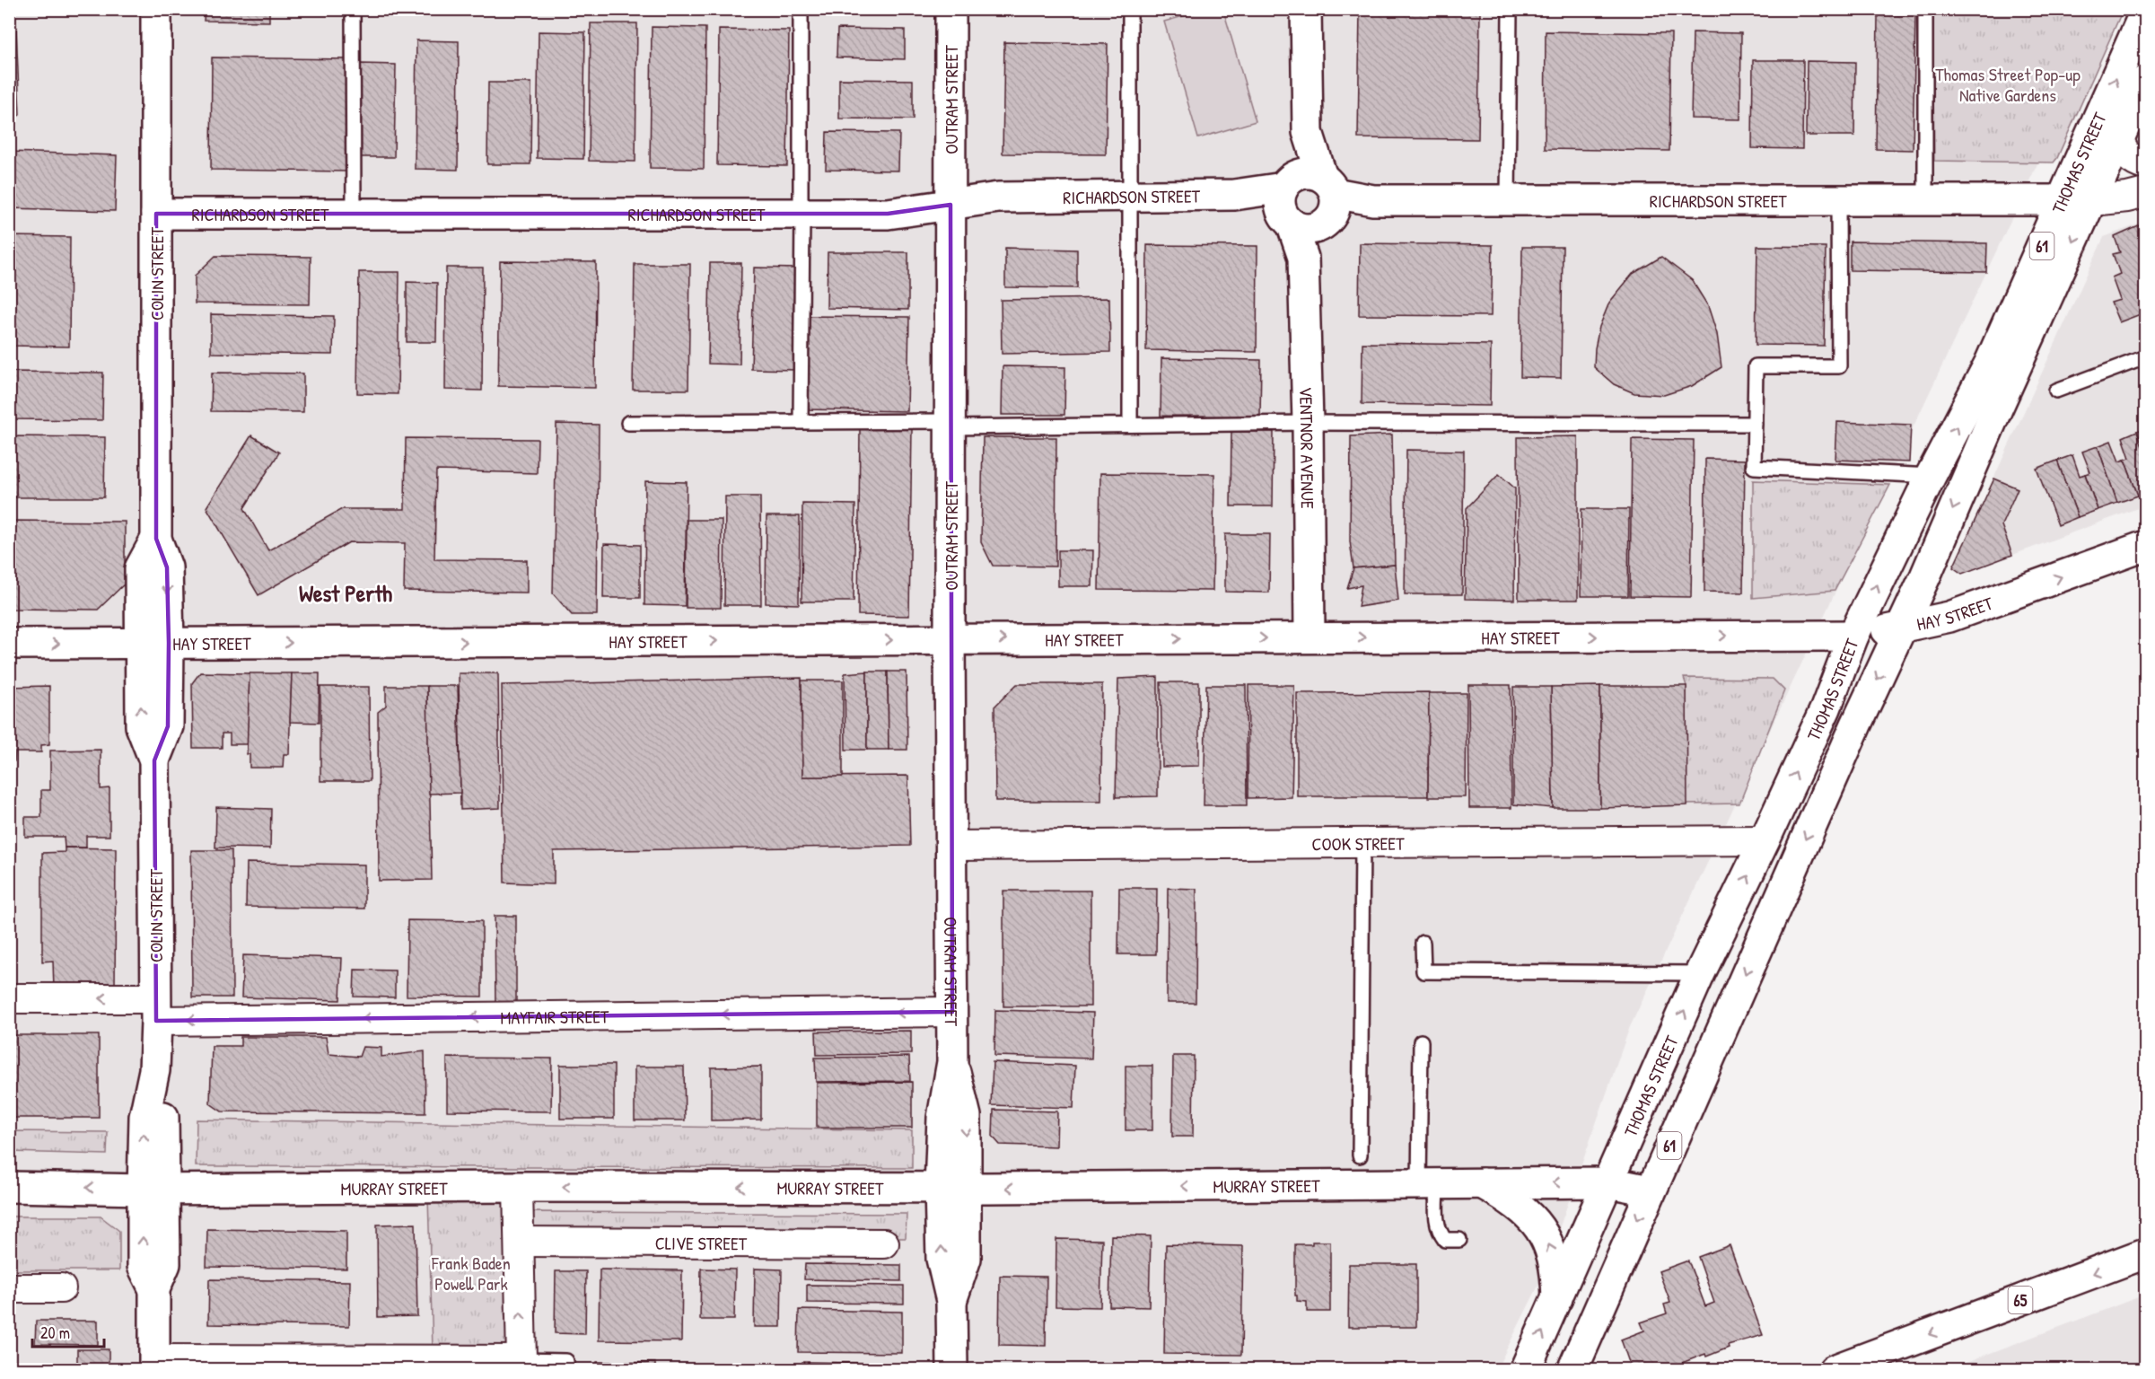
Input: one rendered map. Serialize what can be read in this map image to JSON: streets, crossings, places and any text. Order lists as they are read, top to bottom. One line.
{"streets":{"main road":["OUTRAM STREET","THOMAS STREET","RICHARDSON STREET","61","COLIN STREET","VENTNOR AVENUE","HAY STREET","MURRAY STREET","65"],"street":["COOK STREET","MAYFAIR STREET","CLIVE STREET"]},"crossings":[["OUTRAM STREET","RICHARDSON STREET"],["OUTRAM STREET","HAY STREET"],["OUTRAM STREET","COOK STREET"],["OUTRAM STREET","MAYFAIR STREET"],["OUTRAM STREET","MURRAY STREET"],["THOMAS STREET","RICHARDSON STREET"],["THOMAS STREET","HAY STREET"],["THOMAS STREET","COOK STREET"],["THOMAS STREET","MURRAY STREET"],["RICHARDSON STREET","COLIN STREET"],["RICHARDSON STREET","VENTNOR AVENUE"],["COLIN STREET","HAY STREET"],["COLIN STREET","MAYFAIR STREET"],["COLIN STREET","MURRAY STREET"],["VENTNOR AVENUE","HAY STREET"]],"one_way":["HAY STREET","MAYFAIR STREET","MURRAY STREET"],"districts":["West Perth"],"parks":["Thomas Street Pop-up Native Gardens","Frank Baden Powell Park"],"scale_bar":"20 m"}
